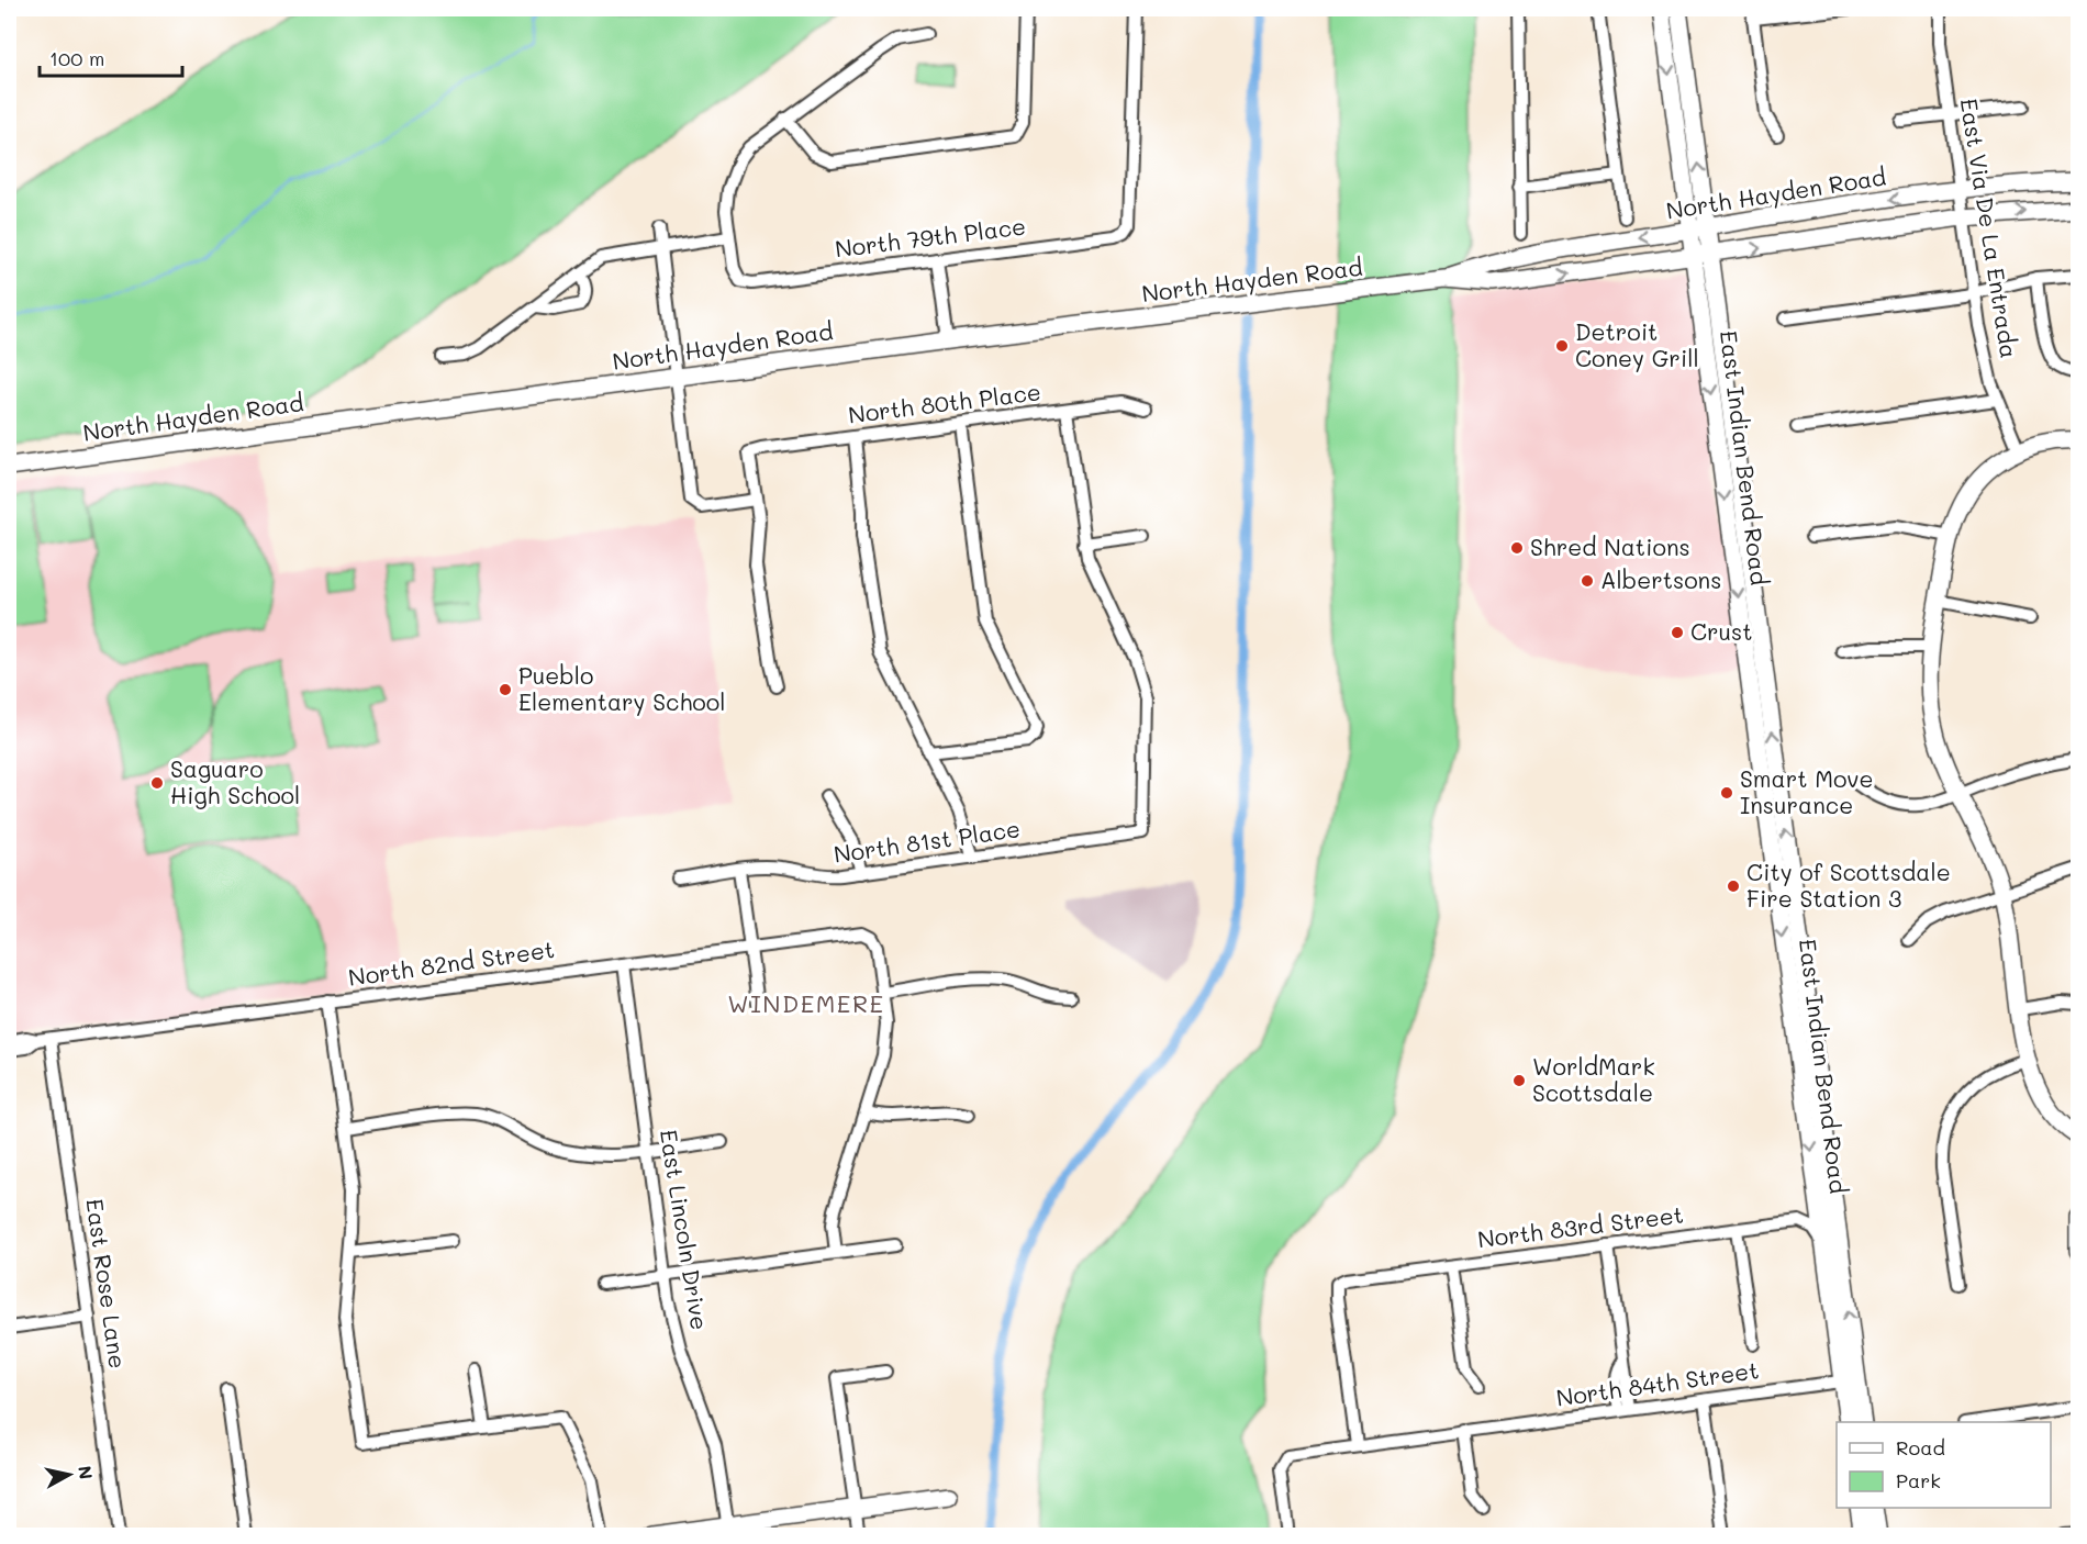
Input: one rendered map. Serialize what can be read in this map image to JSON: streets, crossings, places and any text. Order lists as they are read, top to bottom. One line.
{"streets":{"main road":["North Hayden Road","East Indian Bend Road"],"street":["East Via De La Entrada","North 79th Place","North 80th Place","North 81st Place","North 82nd Street","North 83rd Street","East Lincoln Drive","East Rose Lane","North 84th Street"]},"crossings":[["North Hayden Road","East Via De La Entrada"],["North Hayden Road","East Indian Bend Road"],["East Indian Bend Road","North 83rd Street"],["East Indian Bend Road","North 84th Street"],["North 82nd Street","East Lincoln Drive"],["North 82nd Street","East Rose Lane"],["North 83rd Street","North 84th Street"]],"districts":["WINDEMERE"],"places":["Detroit Coney Grill","Shred Nations","Albertsons","Crust","Pueblo Elementary School","Saguaro High School","Smart Move Insurance","City of Scottsdale Fire Station 3","WorldMark Scottsdale"],"legend":["Road","Park"],"scale_bar":"100 m","north":"right"}
